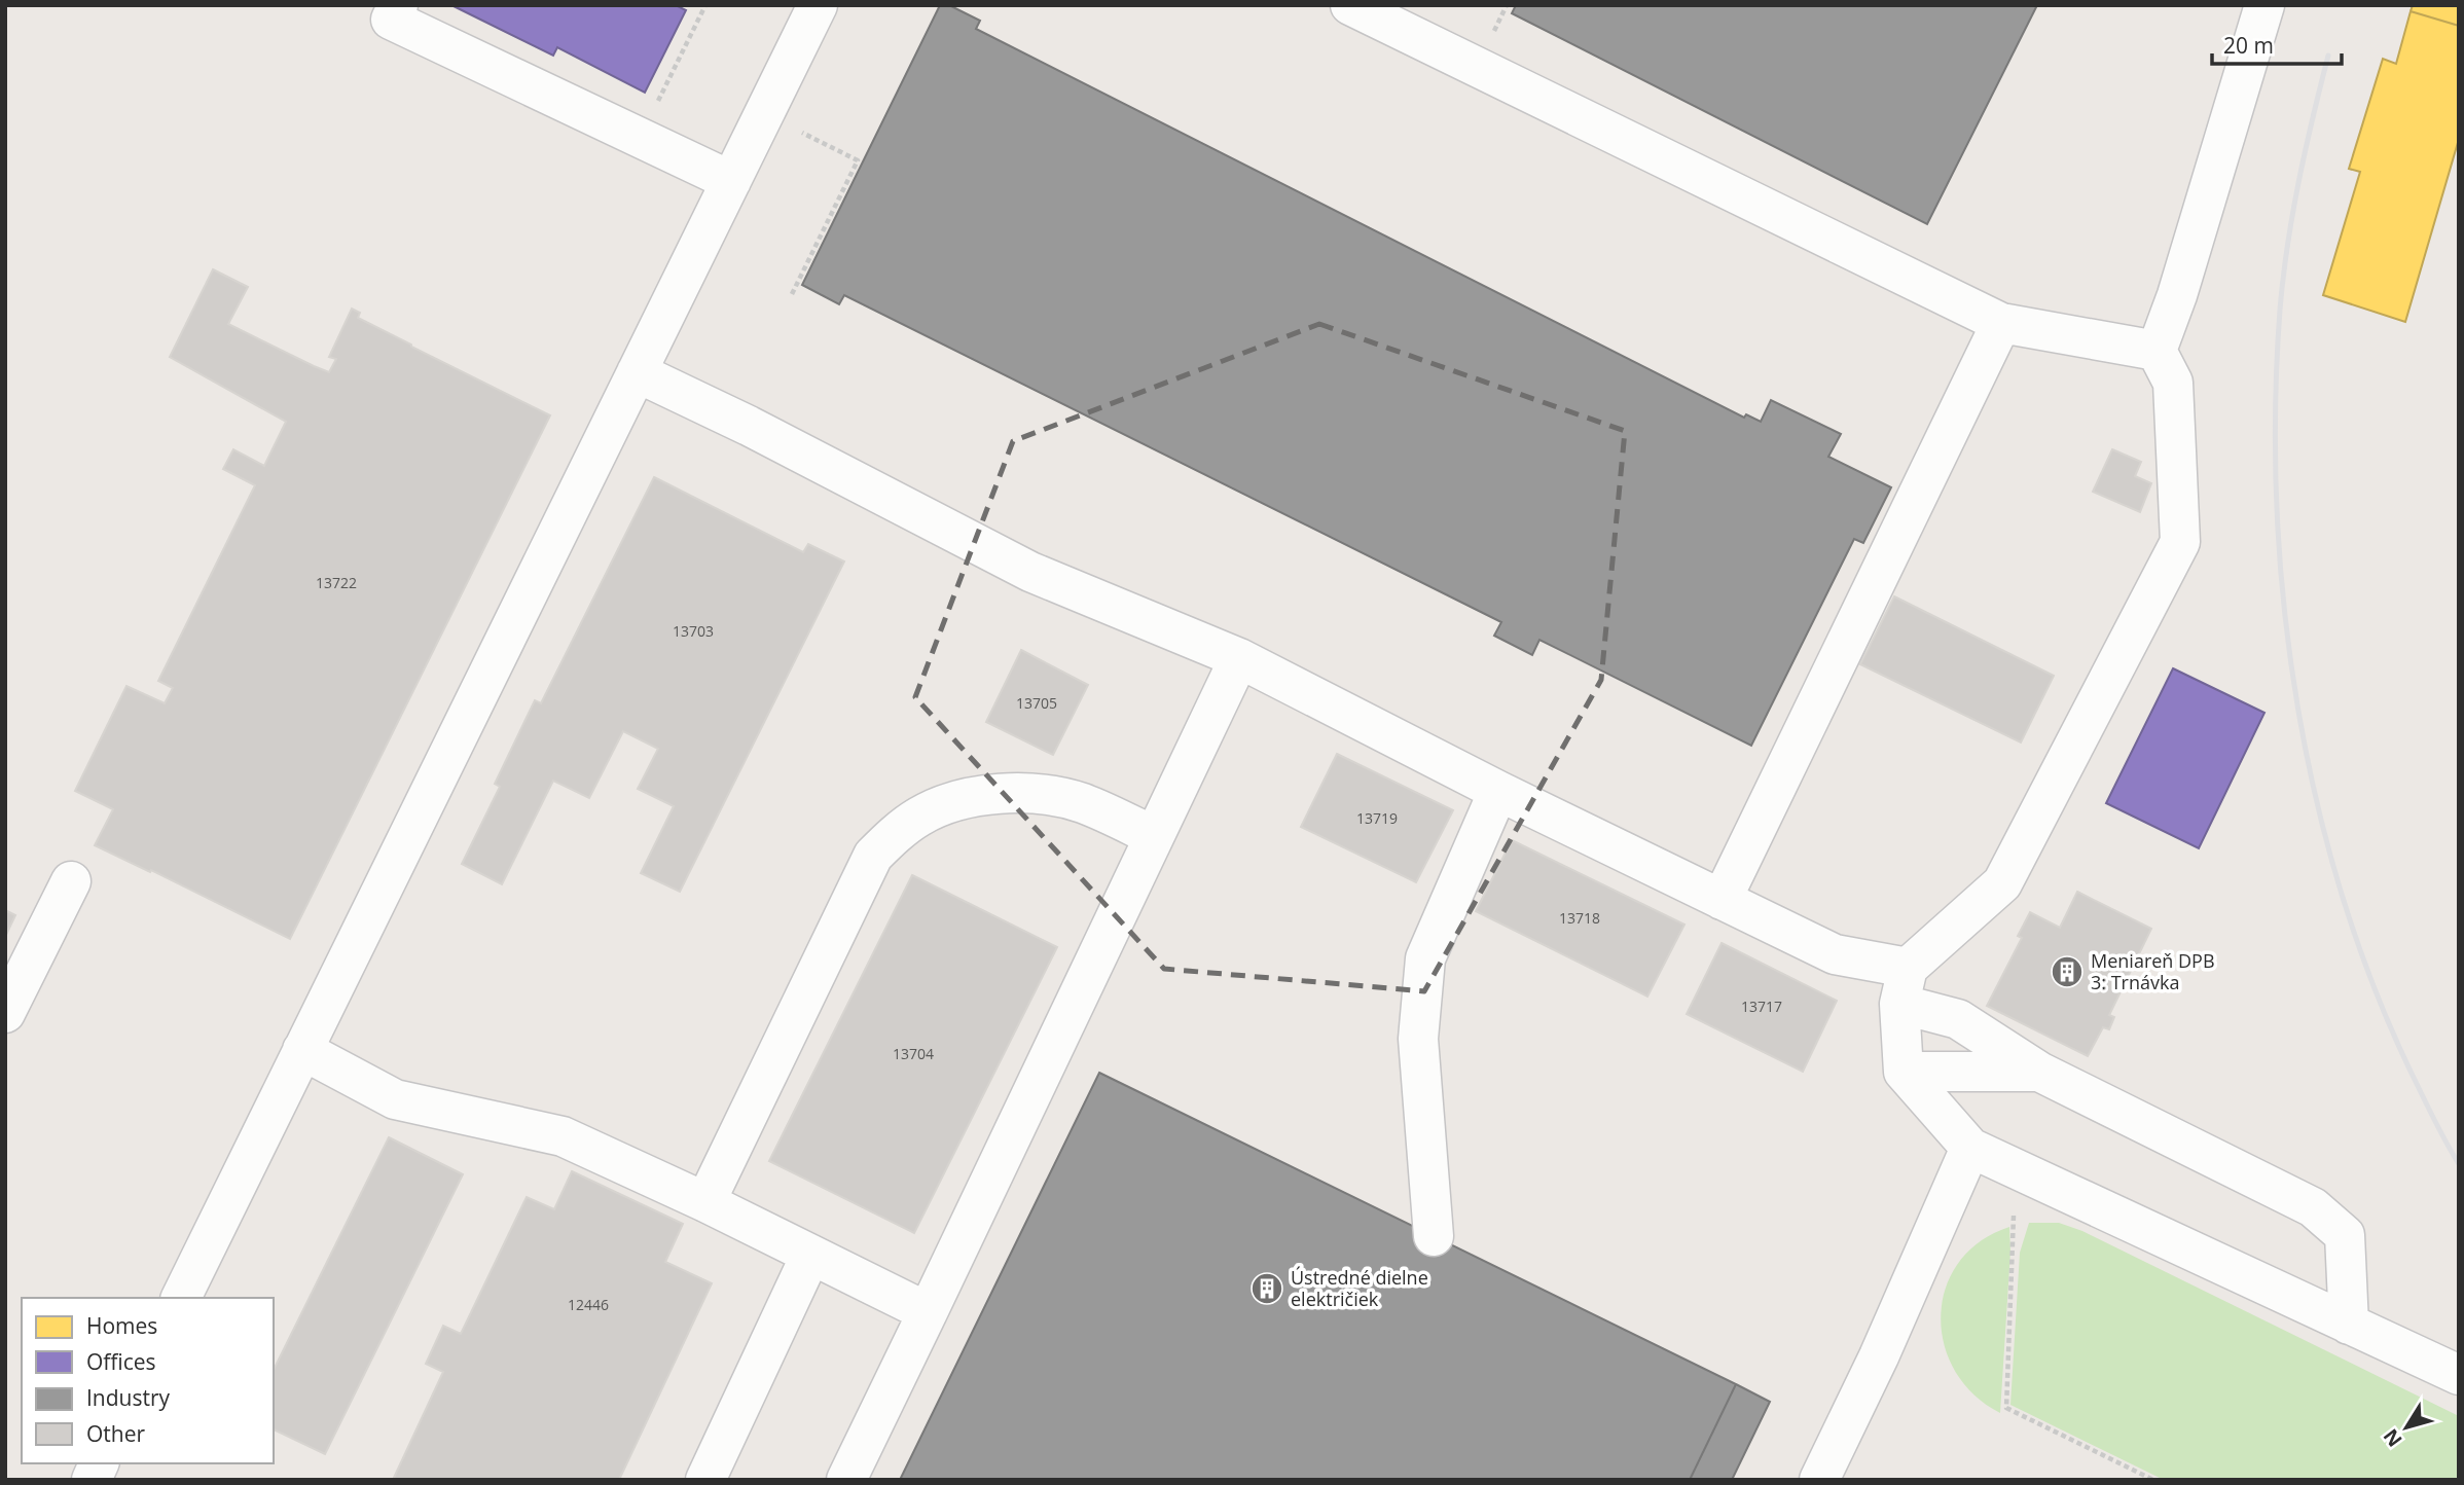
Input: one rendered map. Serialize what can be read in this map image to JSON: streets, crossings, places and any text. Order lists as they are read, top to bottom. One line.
{"places":{"building":["Meniareň DPB 3: Trnávka","Ústredné dielne električiek"]},"house_numbers":["13722","13703","13705","13719","13718","13717","13704","12446"],"legend":["Homes","Offices","Industry","Other"],"scale_bar":"20 m","north":"bottom left"}
